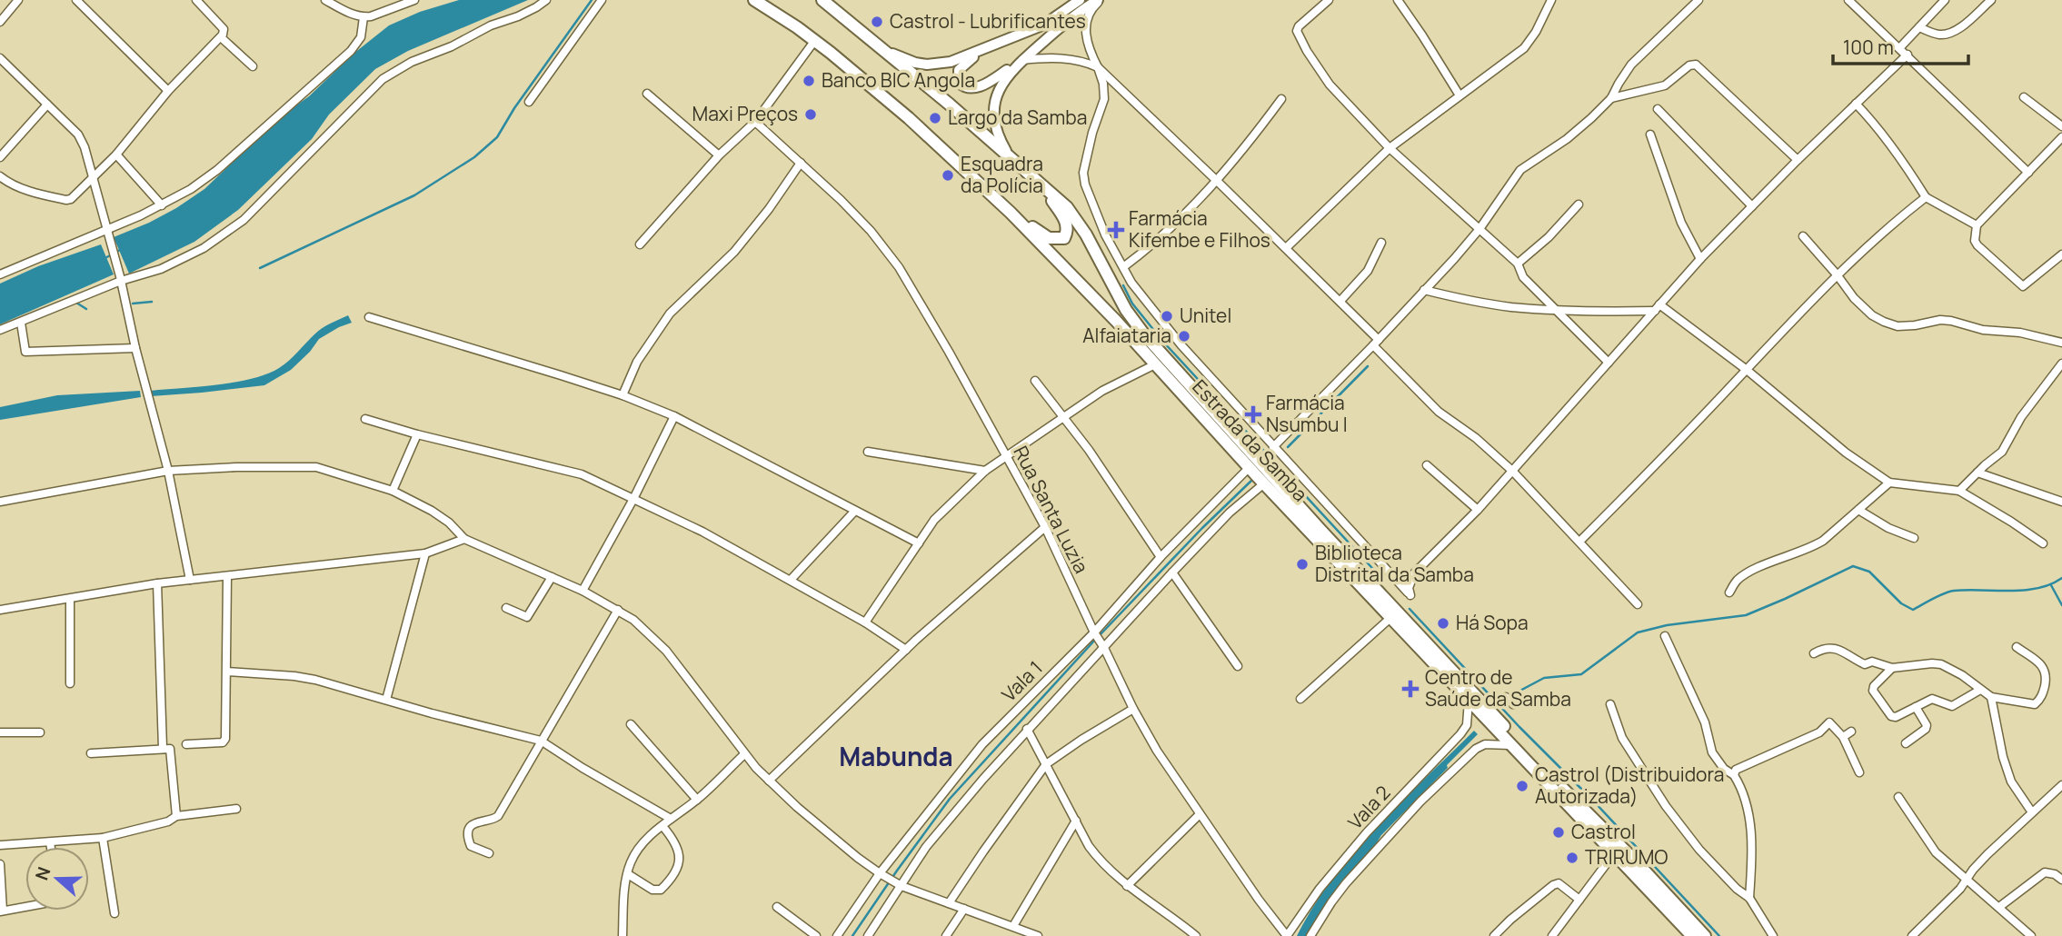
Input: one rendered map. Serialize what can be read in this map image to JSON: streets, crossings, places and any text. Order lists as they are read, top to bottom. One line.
{"streets":{"main road":["Estrada da Samba"],"street":["Rua Santa Luzia","Vala 1","Vala 2"]},"crossings":[["Estrada da Samba","Vala 1"],["Estrada da Samba","Vala 2"],["Rua Santa Luzia","Vala 1"],["Rua Santa Luzia","Vala 2"]],"districts":["Mabunda"],"places":{"other":["Castrol - Lubrificantes","Banco BIC Angola","Maxi Preços","Largo da Samba","Esquadra da Polícia","Unitel","Alfaiataria","Biblioteca Distrital da Samba","Há Sopa","Castrol (Distribuidora Autorizada)","Castrol","TRIRUMO"],"health":["Farmácia Kifembe e Filhos","Farmácia Nsumbu I","Centro de Saúde da Samba"]},"scale_bar":"100 m","north":"left"}
